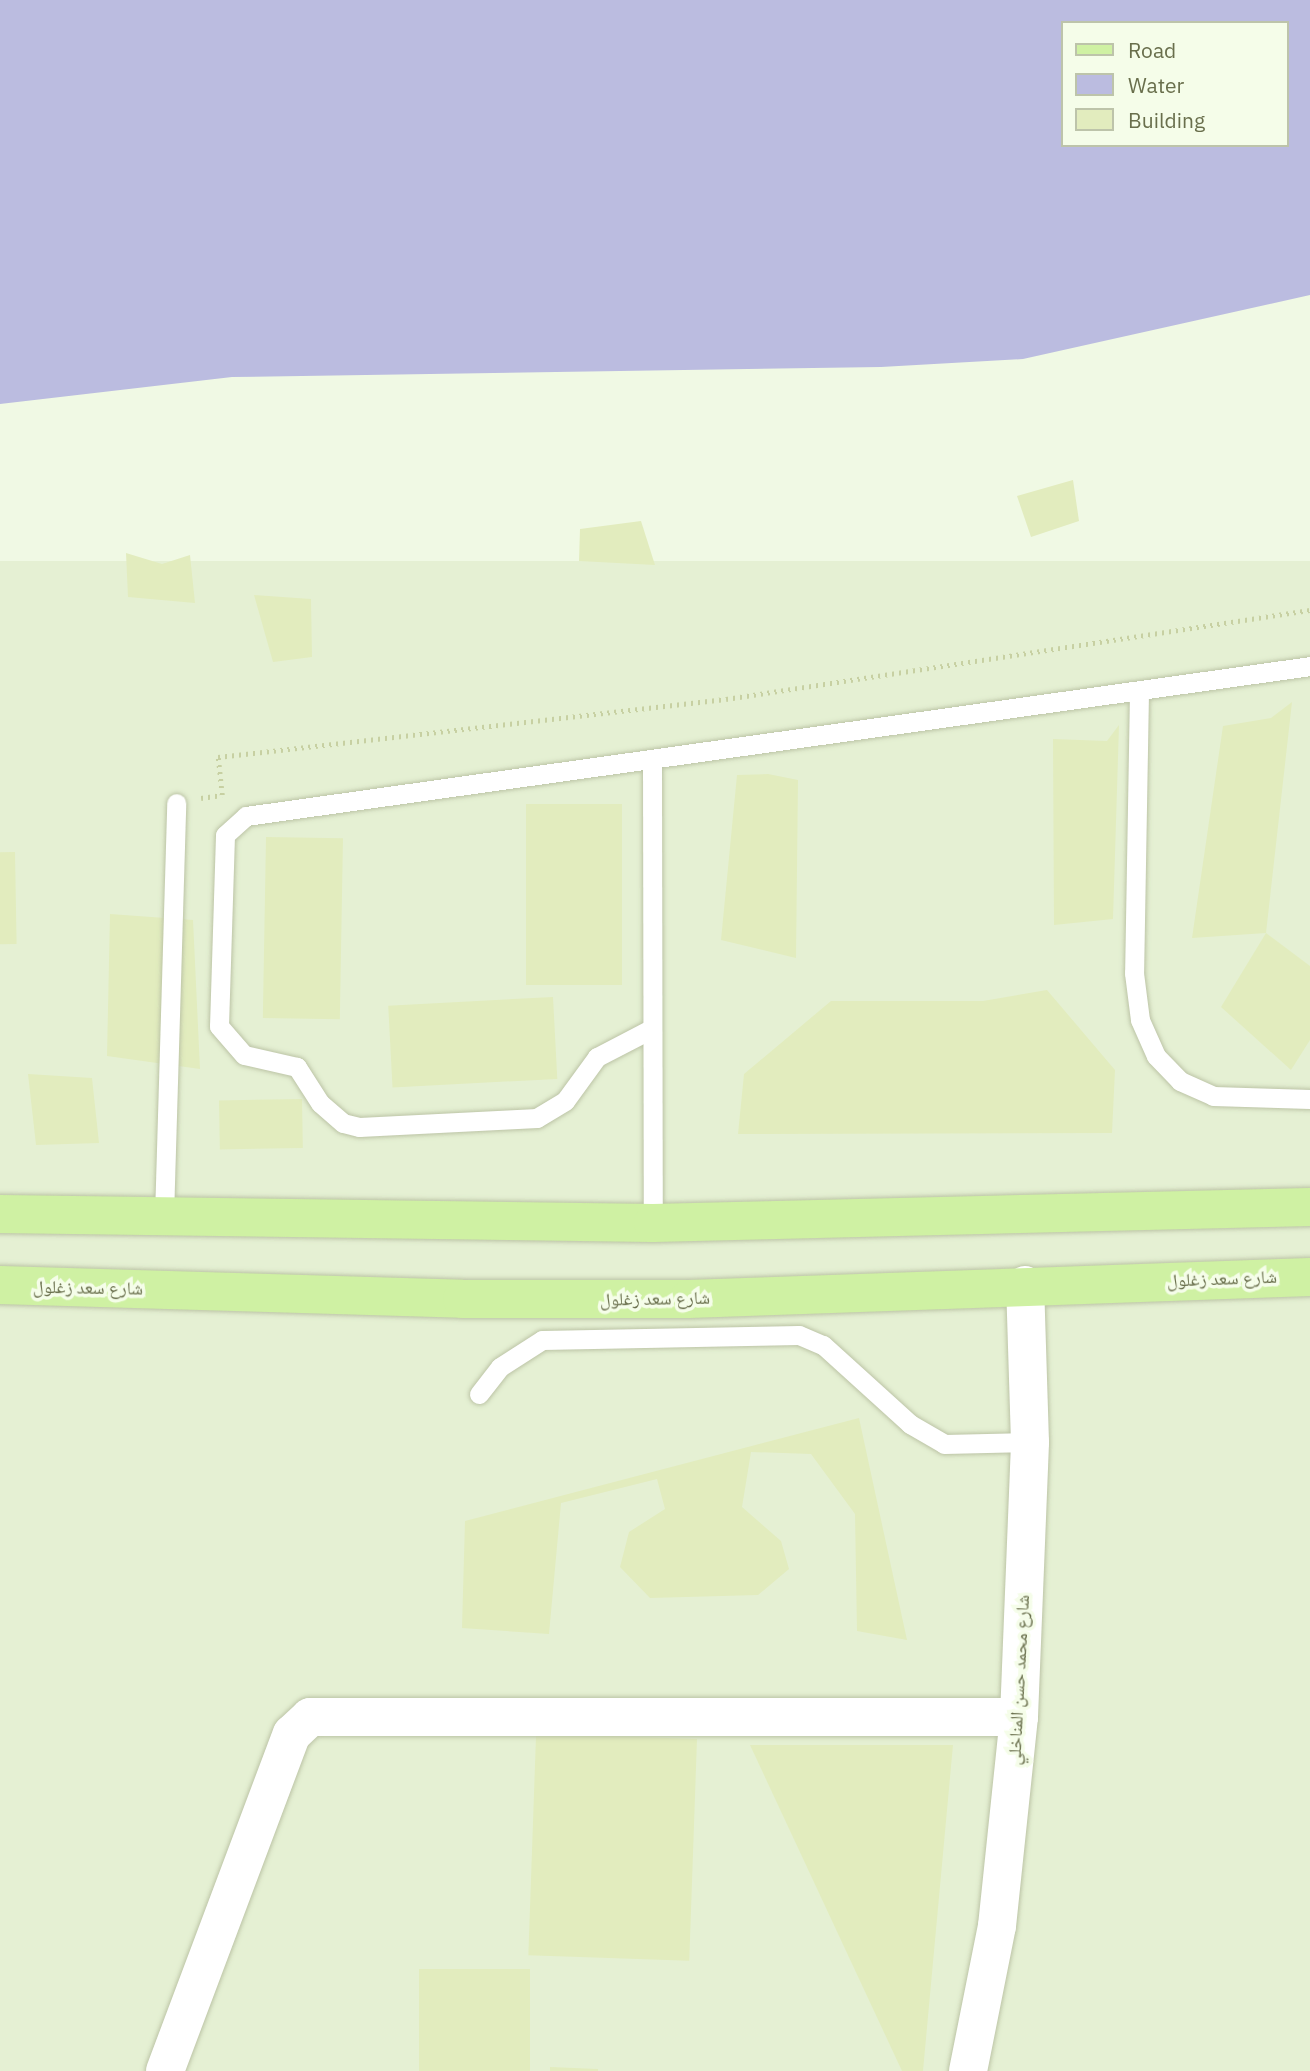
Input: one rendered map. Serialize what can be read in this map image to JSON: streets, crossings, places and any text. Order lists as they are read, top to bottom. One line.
{"streets":{"main road":["شارع سعد زغلول"],"street":["شارع محمد حسن المناخلي"]},"crossings":[["شارع سعد زغلول","شارع محمد حسن المناخلي"]],"legend":["Road","Water","Building"]}
